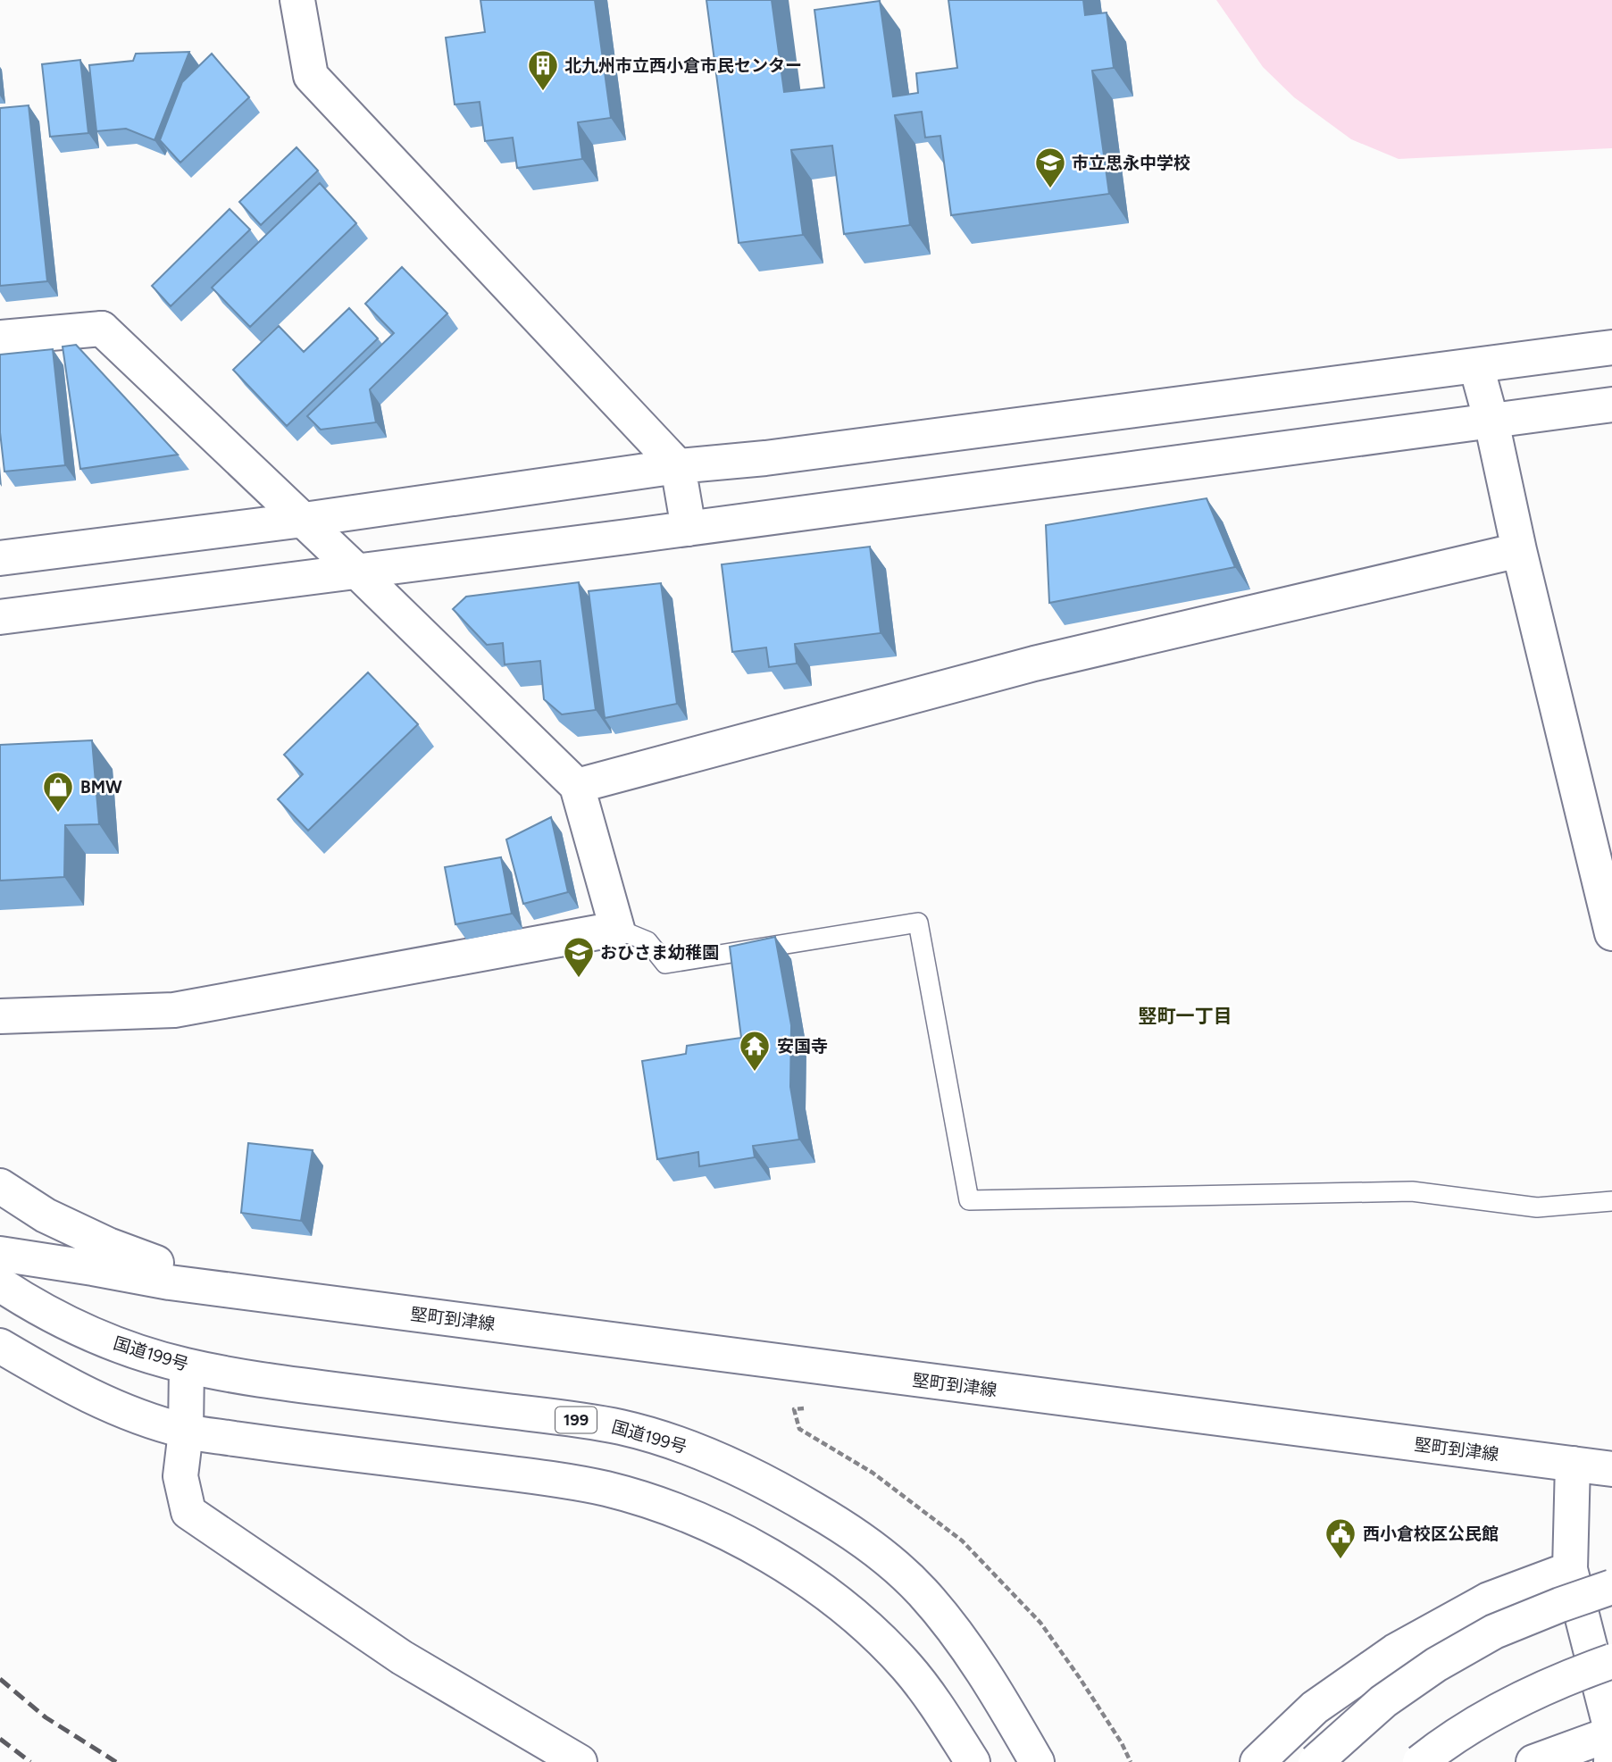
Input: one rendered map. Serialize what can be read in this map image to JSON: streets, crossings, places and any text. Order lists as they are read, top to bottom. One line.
{"streets":{"main road":["堅町到津線","国道199号","199"]},"districts":["竪町一丁目"],"places":{"building":["北九州市立西小倉市民センター"],"school or university":["市立思永中学校","おひさま幼稚園"],"shop":["BMW"],"temple":["安国寺"],"public building":["西小倉校区公民館"]}}
